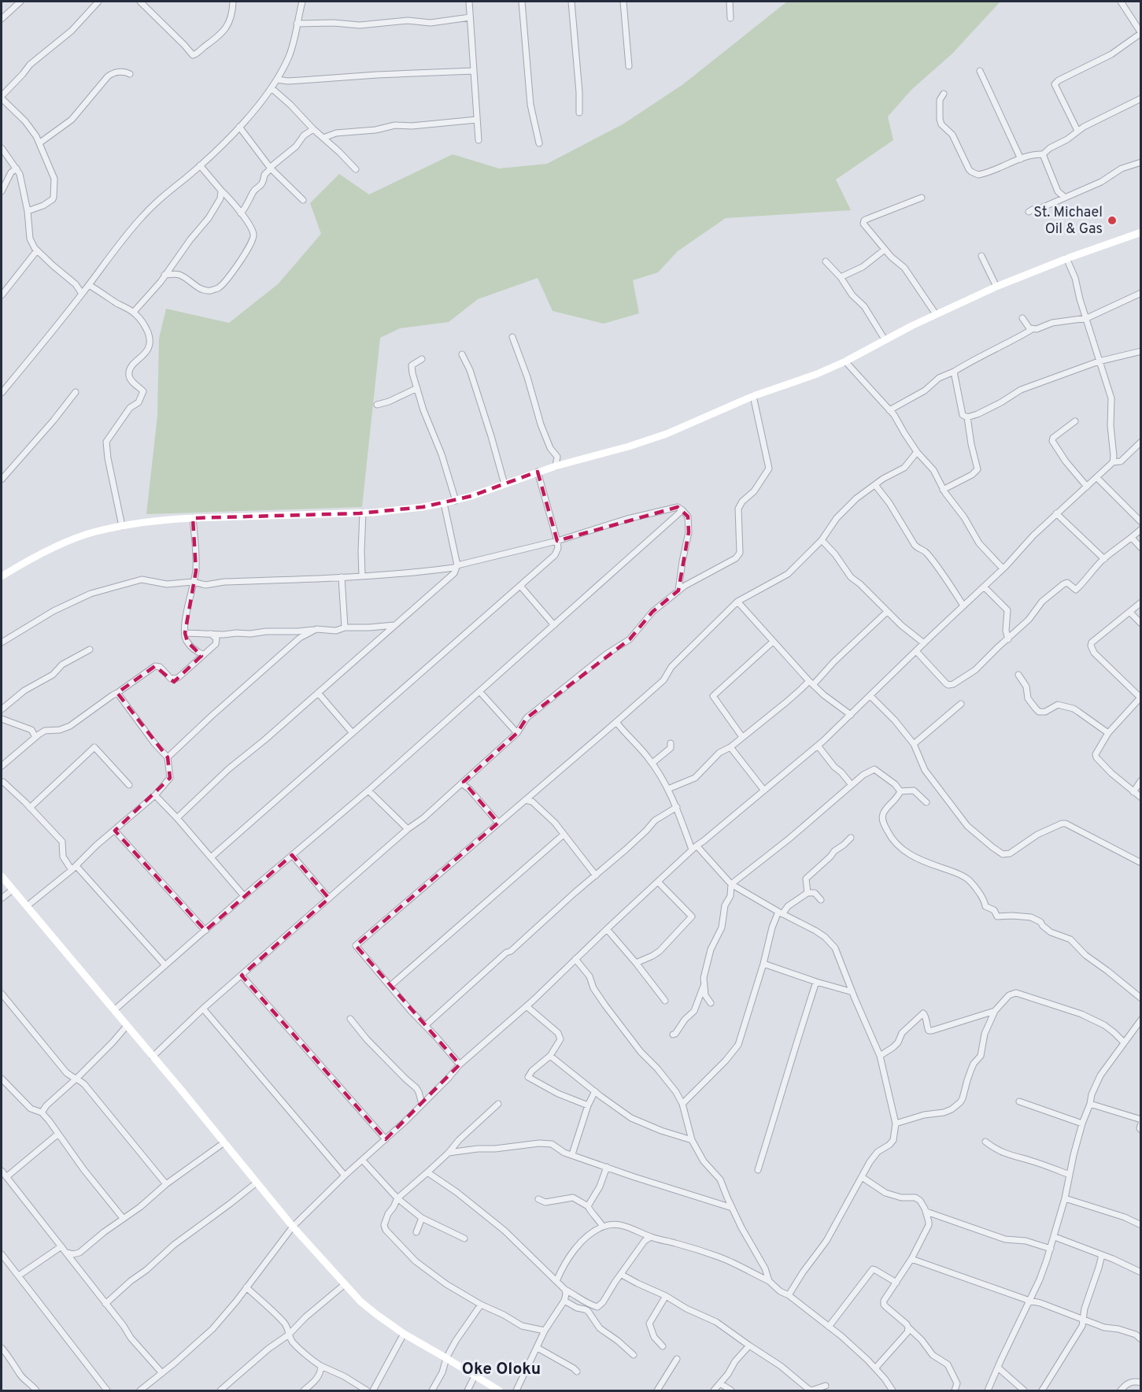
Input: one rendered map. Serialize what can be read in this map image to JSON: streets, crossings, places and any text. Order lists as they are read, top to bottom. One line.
{"districts":["Oke Oloku"],"places":["St. Michael Oil & Gas"]}
